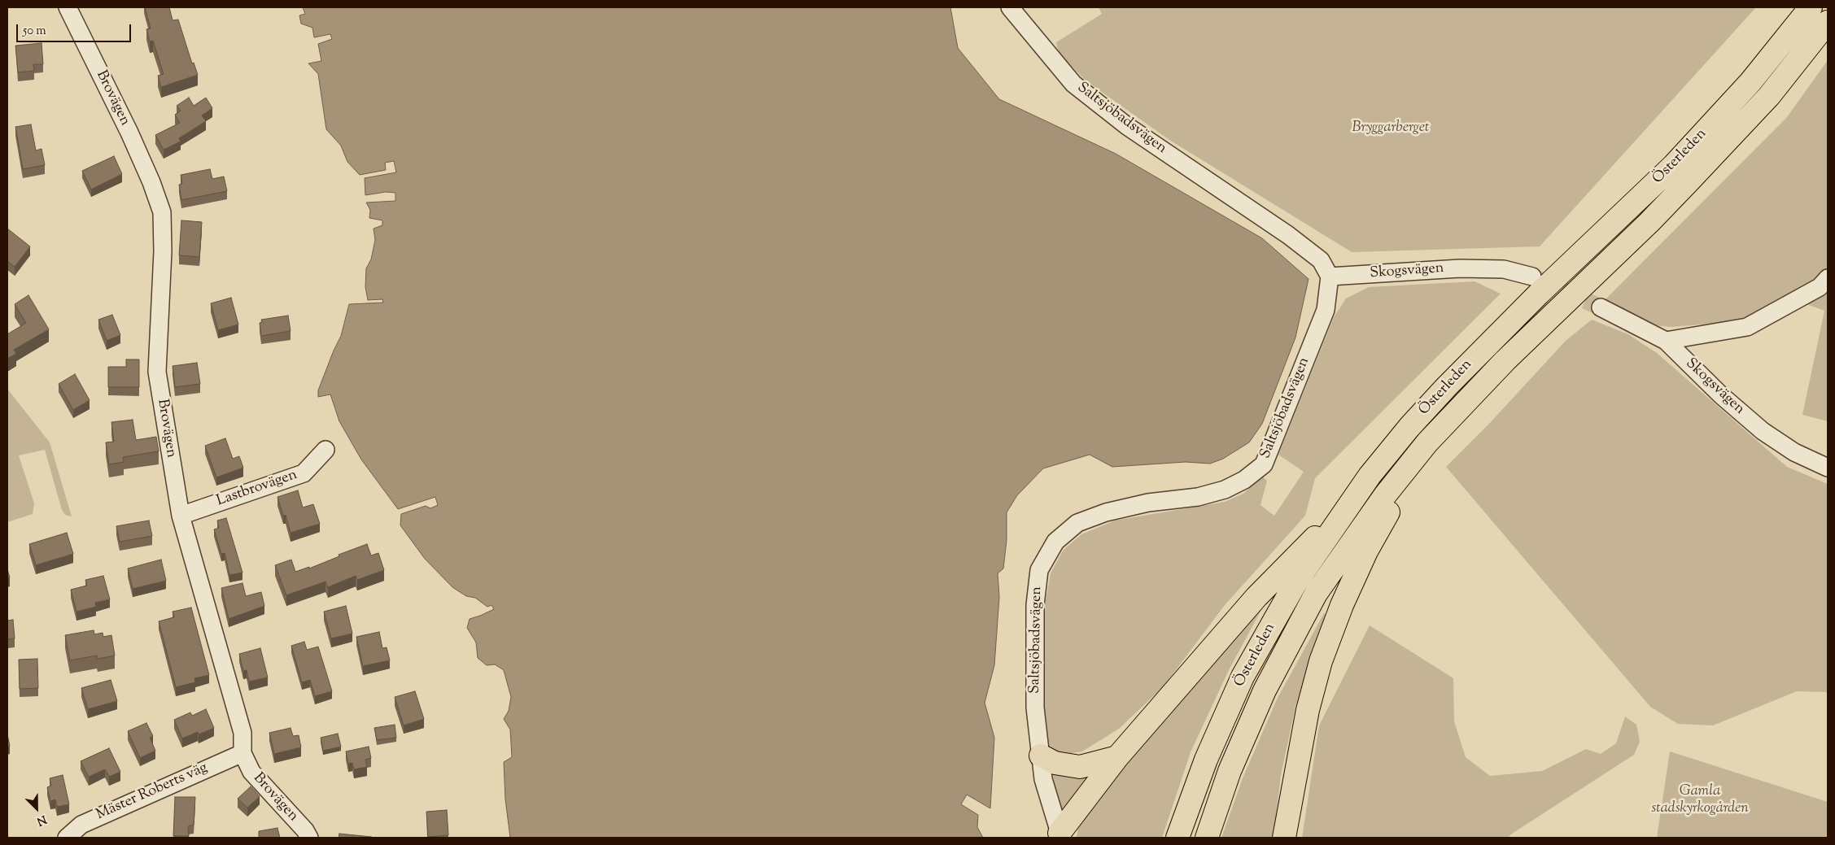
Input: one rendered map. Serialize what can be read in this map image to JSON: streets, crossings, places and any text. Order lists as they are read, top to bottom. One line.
{"streets":{"highway":["Österleden"],"street":["Brovägen","Saltsjöbadsvägen","Skogsvägen","Lastbrovägen","Mäster Roberts väg"]},"crossings":[["Brovägen","Lastbrovägen"],["Brovägen","Mäster Roberts väg"],["Saltsjöbadsvägen","Skogsvägen"]],"parks":["Bryggarberget","Gamla stadskyrkogården"],"scale_bar":"50 m","north":"bottom right"}
